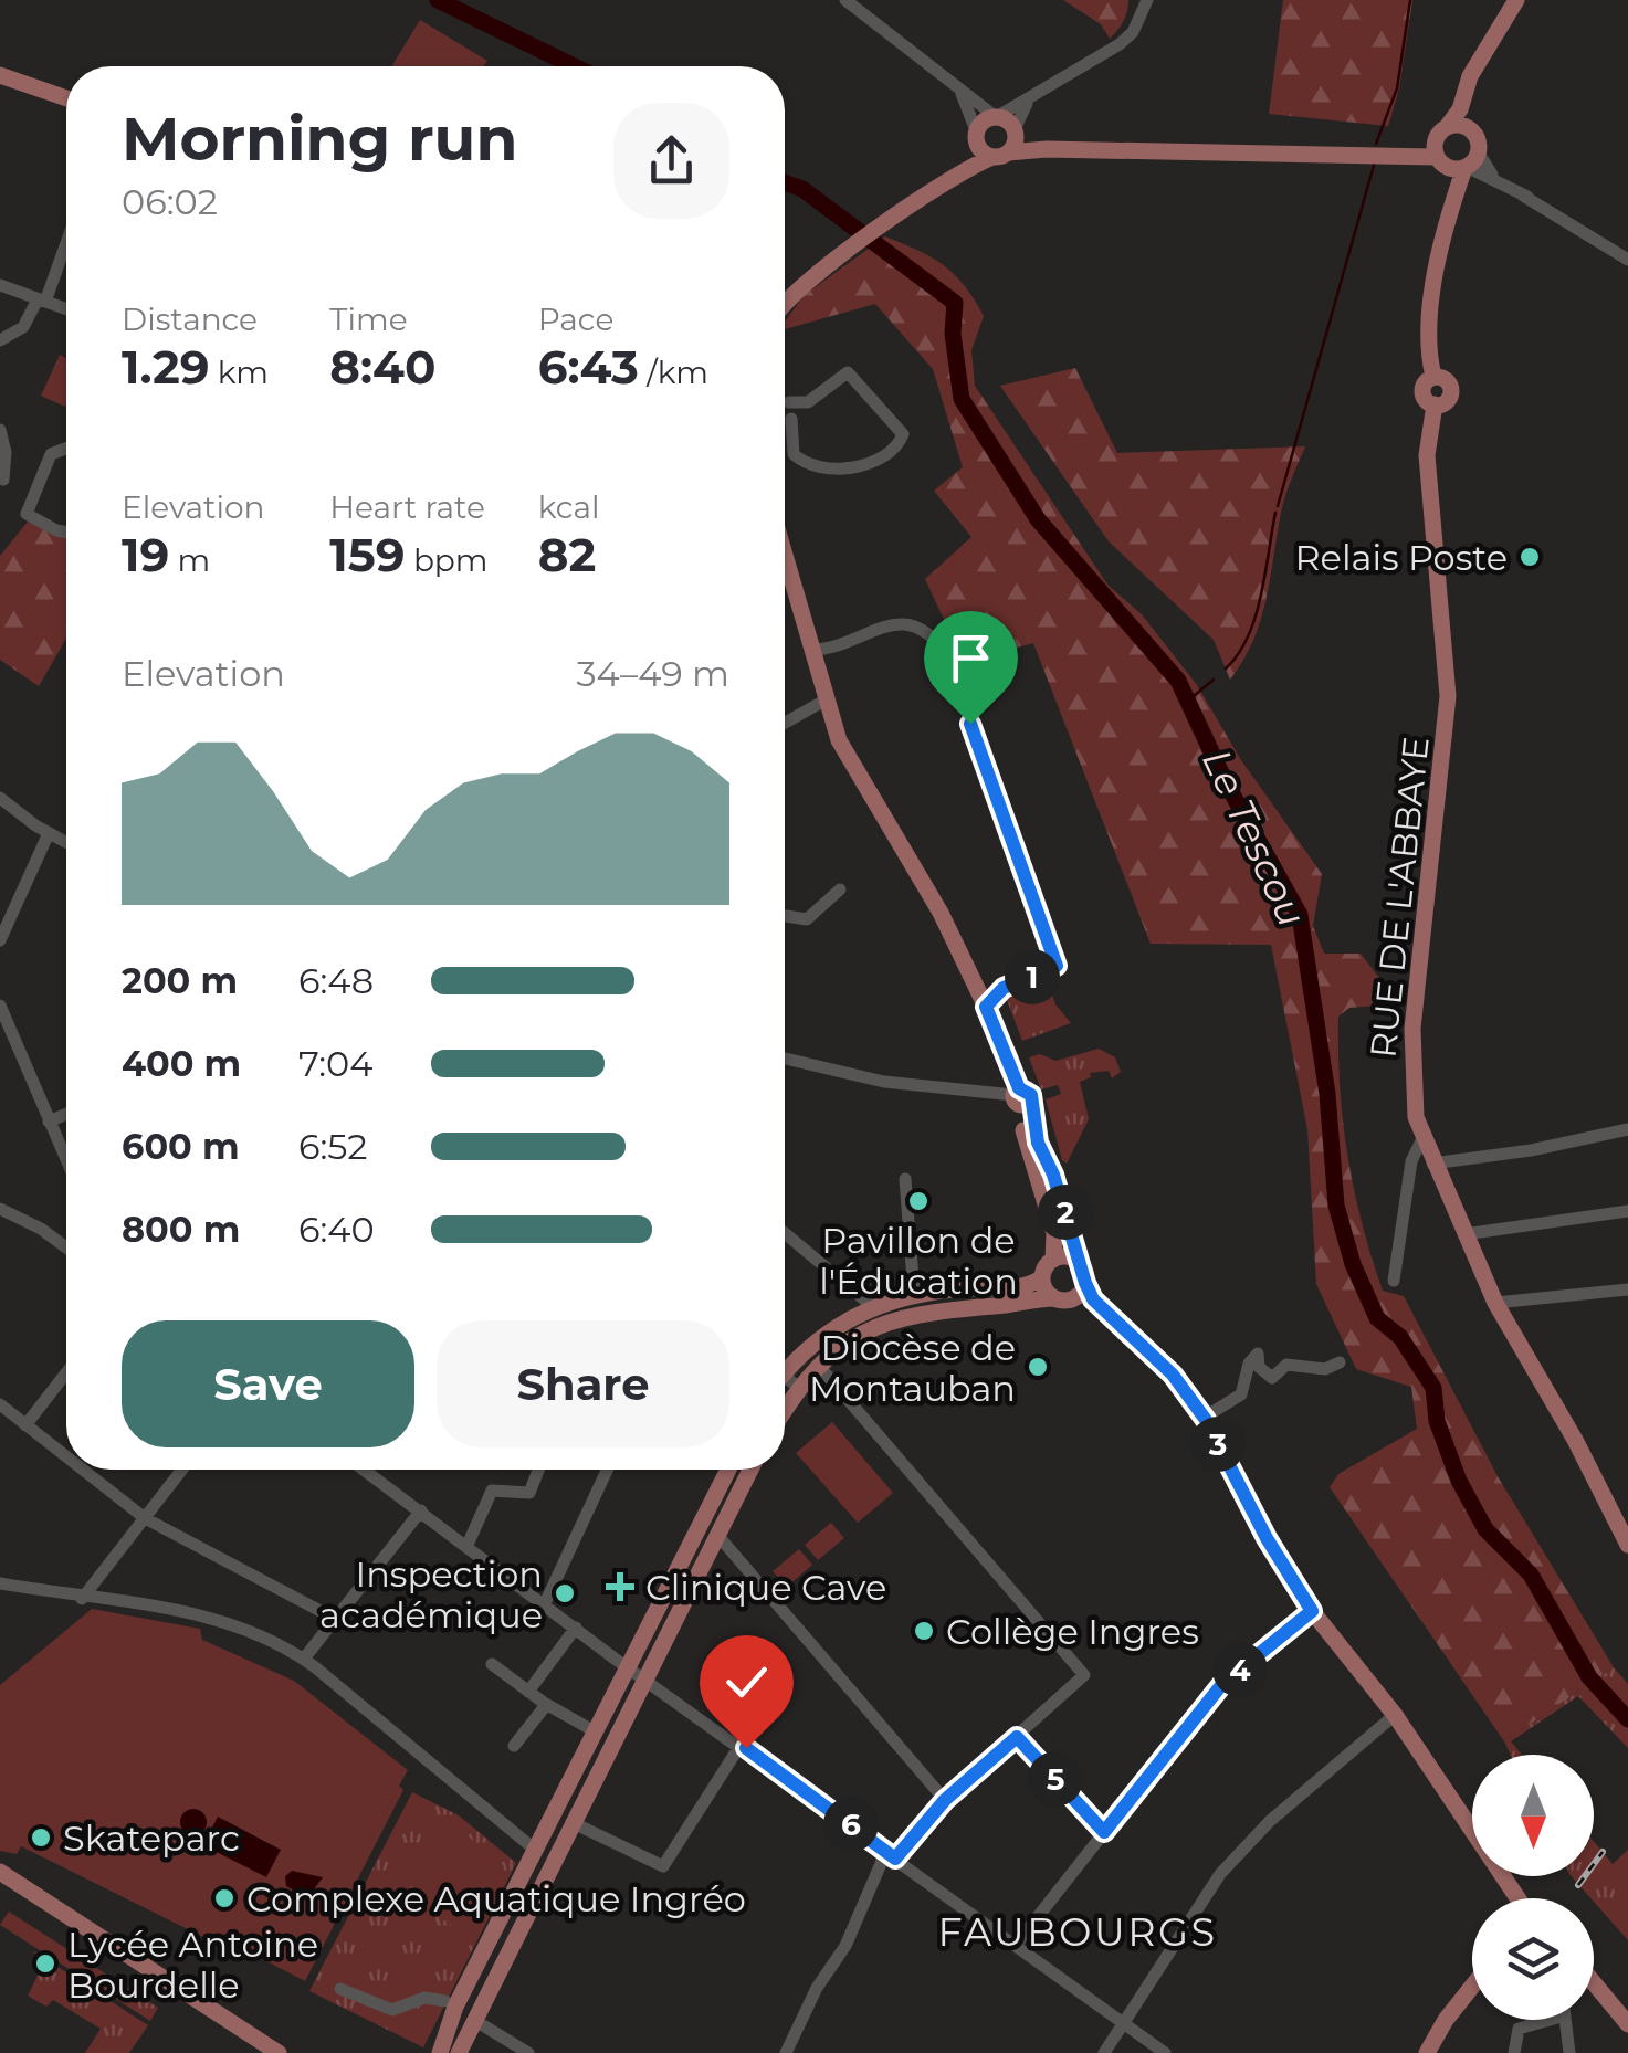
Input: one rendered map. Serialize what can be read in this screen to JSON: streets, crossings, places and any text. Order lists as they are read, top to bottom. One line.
{"streets":{"main road":["RUE DE L'ABBAYE"]},"districts":["FAUBOURGS"],"water":["Le Tescou"],"places":{"other":["Relais Poste","Pavillon de l'Éducation","Diocèse de Montauban","Inspection académique","Collège Ingres","Skateparc","Complexe Aquatique Ingréo","Lycée Antoine Bourdelle"],"health":["Clinique Cave"]},"north":"bottom","page":{"heading":["Morning run","06:02"],"stats":[["Distance","1.29 km"],["Time","8:40"],["Pace","6:43 /km"],["Elevation","19 m"],["Heart rate","159 bpm"],["kcal","82"]],"chart":["Elevation","34–49 m"],"list":[{"name":"200 m","note":"6:48"},{"name":"400 m","note":"7:04"},{"name":"600 m","note":"6:52"},{"name":"800 m","note":"6:40"}],"pins":["1","2","3","4","5","6"],"buttons":["Save","Share"]}}
